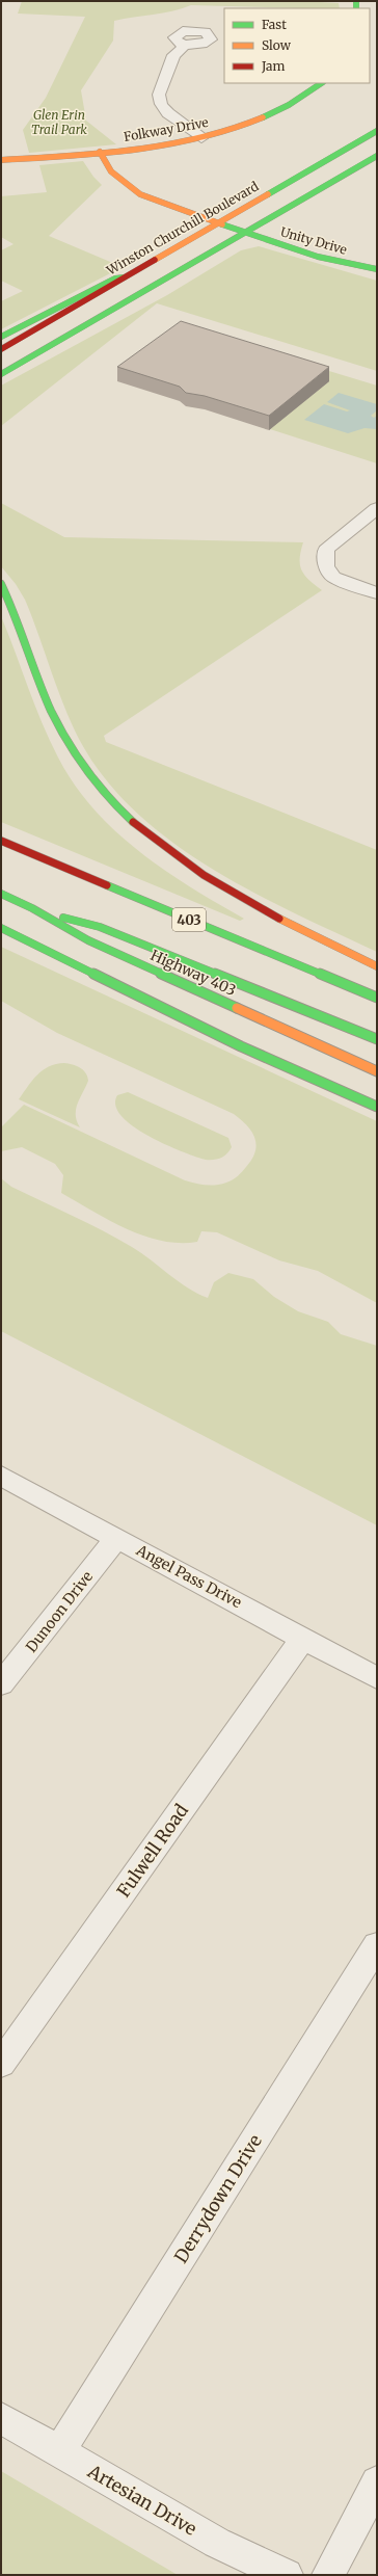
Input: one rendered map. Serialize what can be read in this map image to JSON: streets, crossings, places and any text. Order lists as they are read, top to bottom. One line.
{"streets":{"main road":["Folkway Drive","Winston Churchill Boulevard","Unity Drive","403","Highway 403"],"street":["Angel Pass Drive","Dunoon Drive","Fulwell Road","Derrydown Drive","Artesian Drive"]},"crossings":[["Folkway Drive","Unity Drive"],["Winston Churchill Boulevard","Unity Drive"],["Angel Pass Drive","Dunoon Drive"],["Angel Pass Drive","Fulwell Road"],["Derrydown Drive","Artesian Drive"]],"parks":["Glen Erin Trail Park"],"legend":["Fast","Slow","Jam"]}
